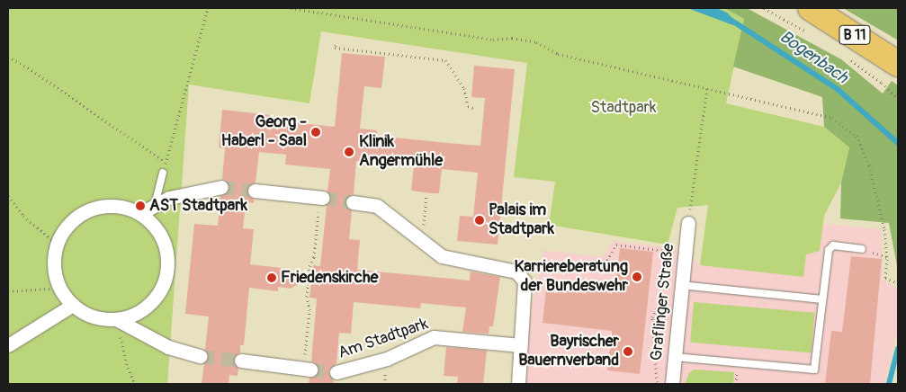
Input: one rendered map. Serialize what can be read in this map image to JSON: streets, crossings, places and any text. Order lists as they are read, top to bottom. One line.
{"streets":{"highway":["B 11"],"street":["Graflinger Straße","Am Stadtpark"]},"water":["Bogenbach"],"parks":["Stadtpark"],"places":["Georg - Haberl - Saal","Klinik Angermühle","AST Stadtpark","Palais im Stadtpark","Karriereberatung der Bundeswehr","Friedenskirche","Bayrischer Bauernverband"]}
